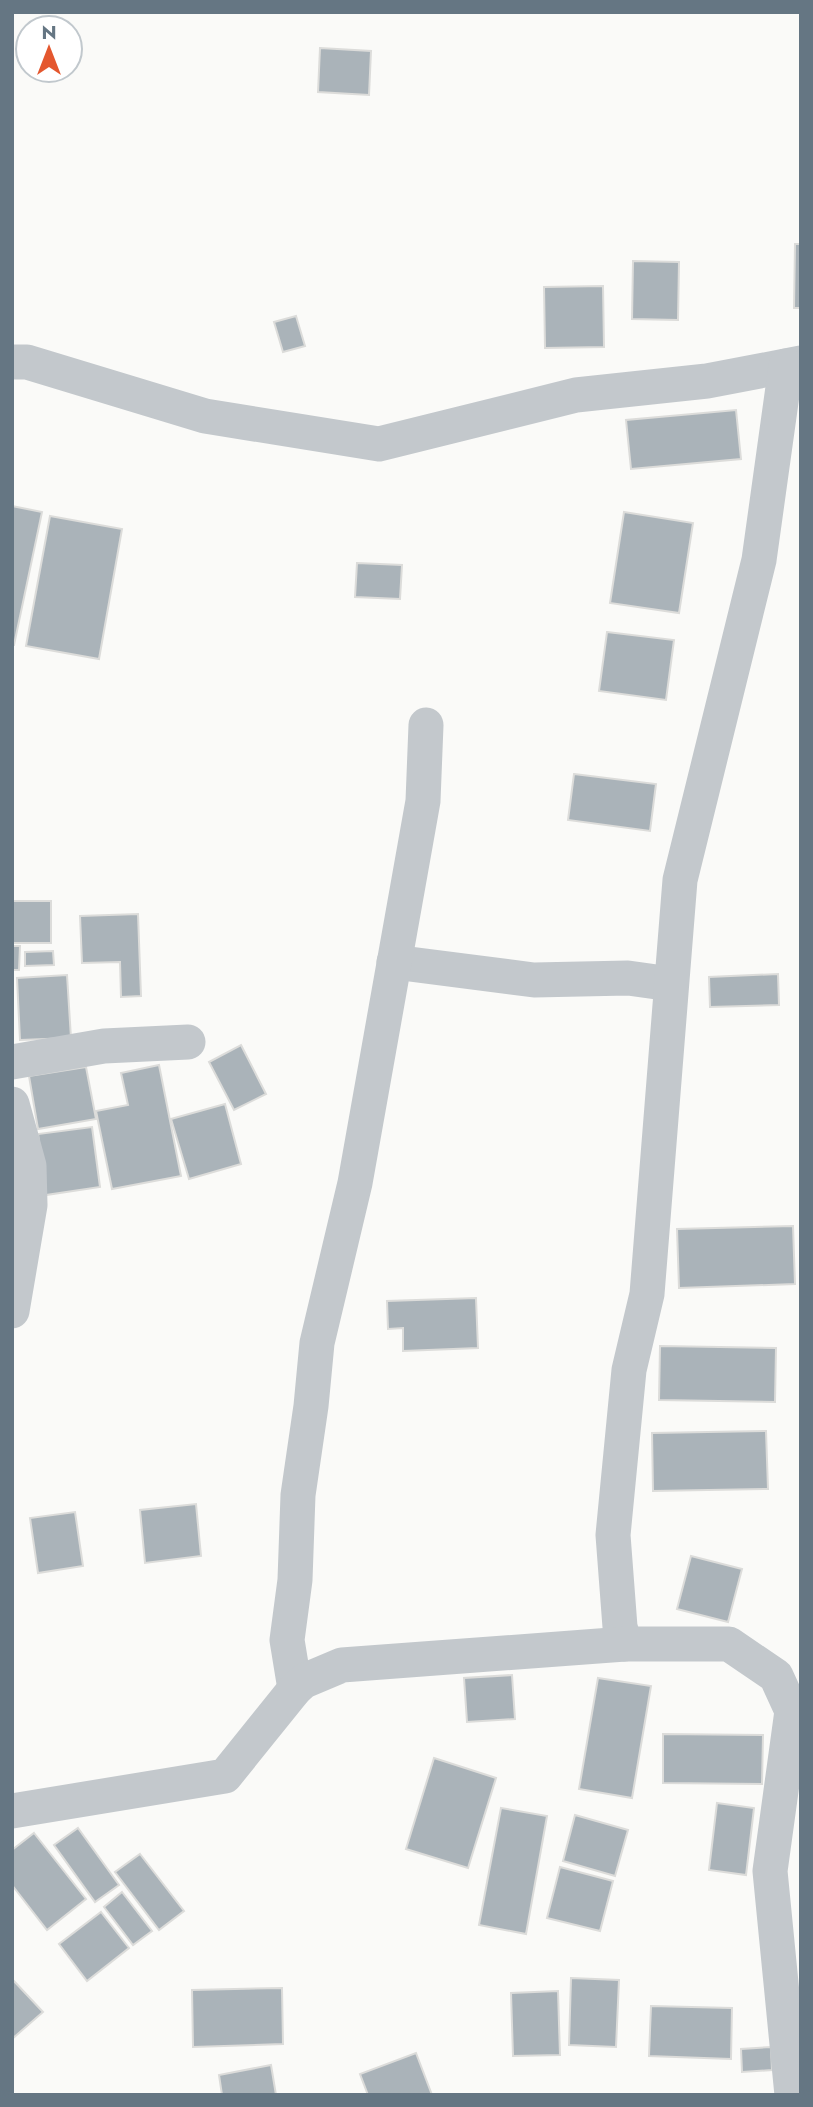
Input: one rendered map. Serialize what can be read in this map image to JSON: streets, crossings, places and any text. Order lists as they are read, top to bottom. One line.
{"north":"top"}
